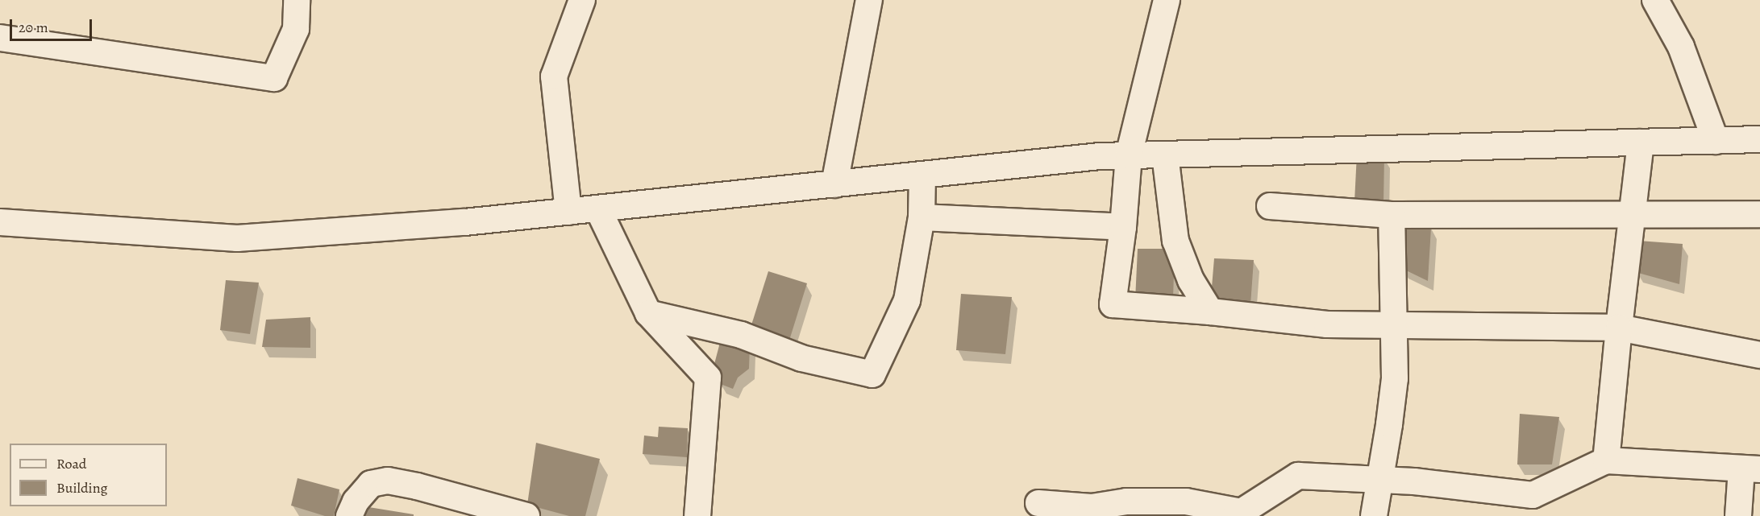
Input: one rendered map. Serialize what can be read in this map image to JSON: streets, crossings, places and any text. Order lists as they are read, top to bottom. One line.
{"legend":["Road","Building"],"scale_bar":"20 m"}
